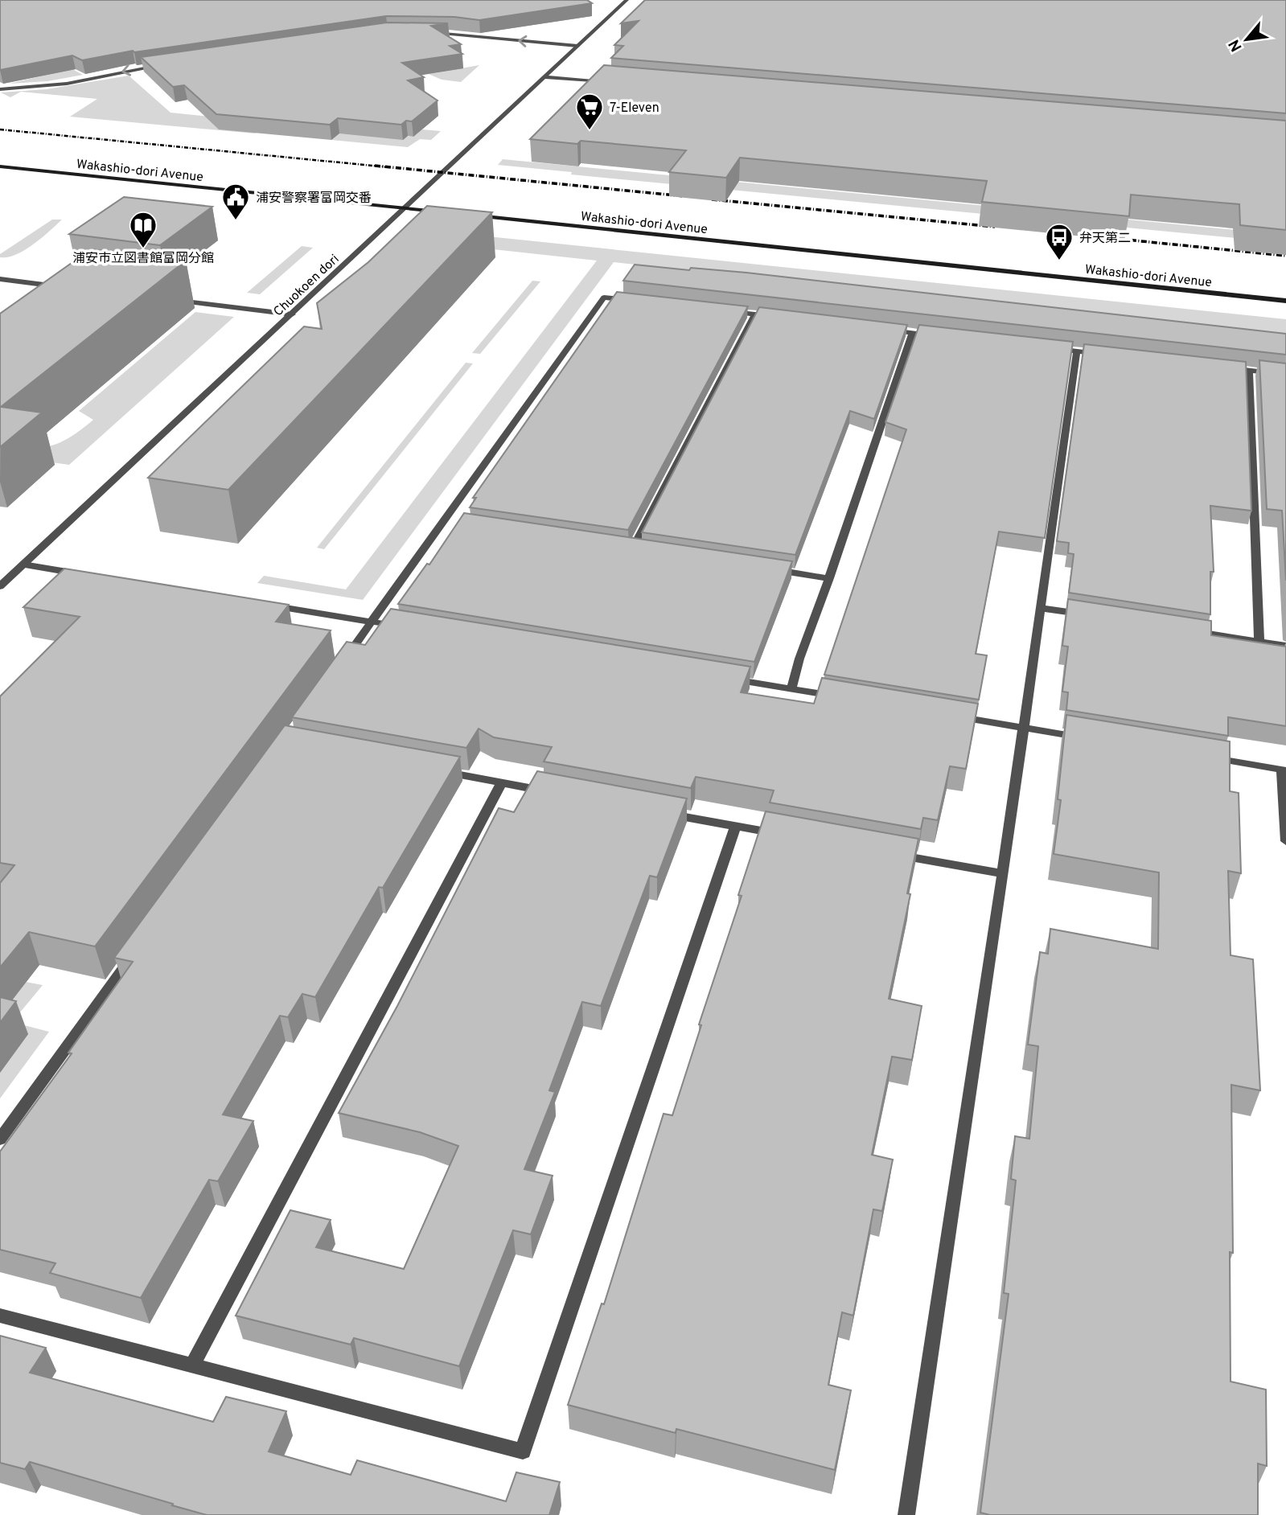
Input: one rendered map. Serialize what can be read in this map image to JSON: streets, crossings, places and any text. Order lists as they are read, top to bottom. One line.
{"streets":{"main road":["Wakashio-dori Avenue"],"street":["Chuokoen dori"]},"crossings":[["Wakashio-dori Avenue","Chuokoen dori"]],"places":{"supermarket":["7-Eleven"],"public building":["浦安警察署富岡交番"],"library":["浦安市立図書館富岡分館"],"bus stop":["弁天第二"]},"north":"bottom left"}
